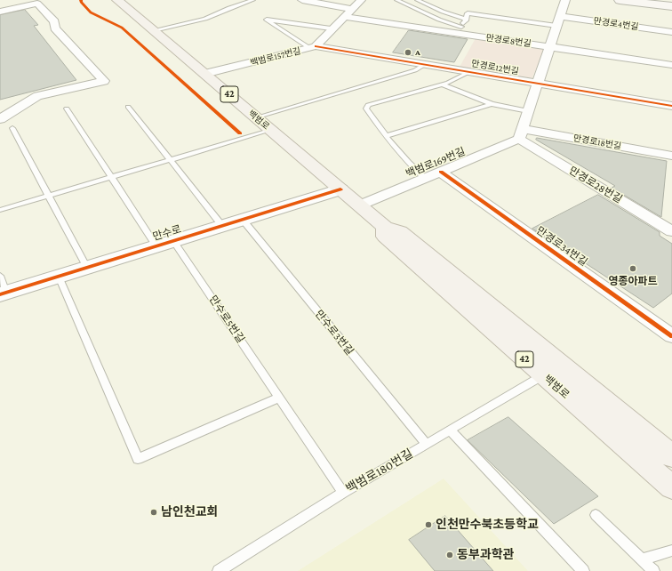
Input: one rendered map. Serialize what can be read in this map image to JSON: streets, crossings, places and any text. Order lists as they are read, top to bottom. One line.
{"streets":{"main road":["42","백범로"],"street":["만경로4번길","만경로8번길","백범로157번길","만경로12번길","만경로18번길","백범로169번길","만경로28번길","만수로","만경로34번길"],"lane":["만수로5번길","만수로3번길","백범로180번길"]},"crossings":[["만경로8번길","백범로157번길"],["백범로157번길","만경로12번길"],["백범로157번길","백범로"],["만경로12번길","백범로169번길"],["백범로","백범로169번길"],["백범로","만수로"],["백범로","백범로180번길"],["만경로18번길","백범로169번길"],["만경로18번길","만경로28번길"],["백범로169번길","만경로28번길"],["백범로169번길","만경로34번길"],["만수로","만수로5번길"],["만수로","만수로3번길"],["만수로5번길","백범로180번길"],["만수로3번길","백범로180번길"]],"places":["A","영종아파트","남인천교회","인천만수북초등학교","동부과학관"]}
